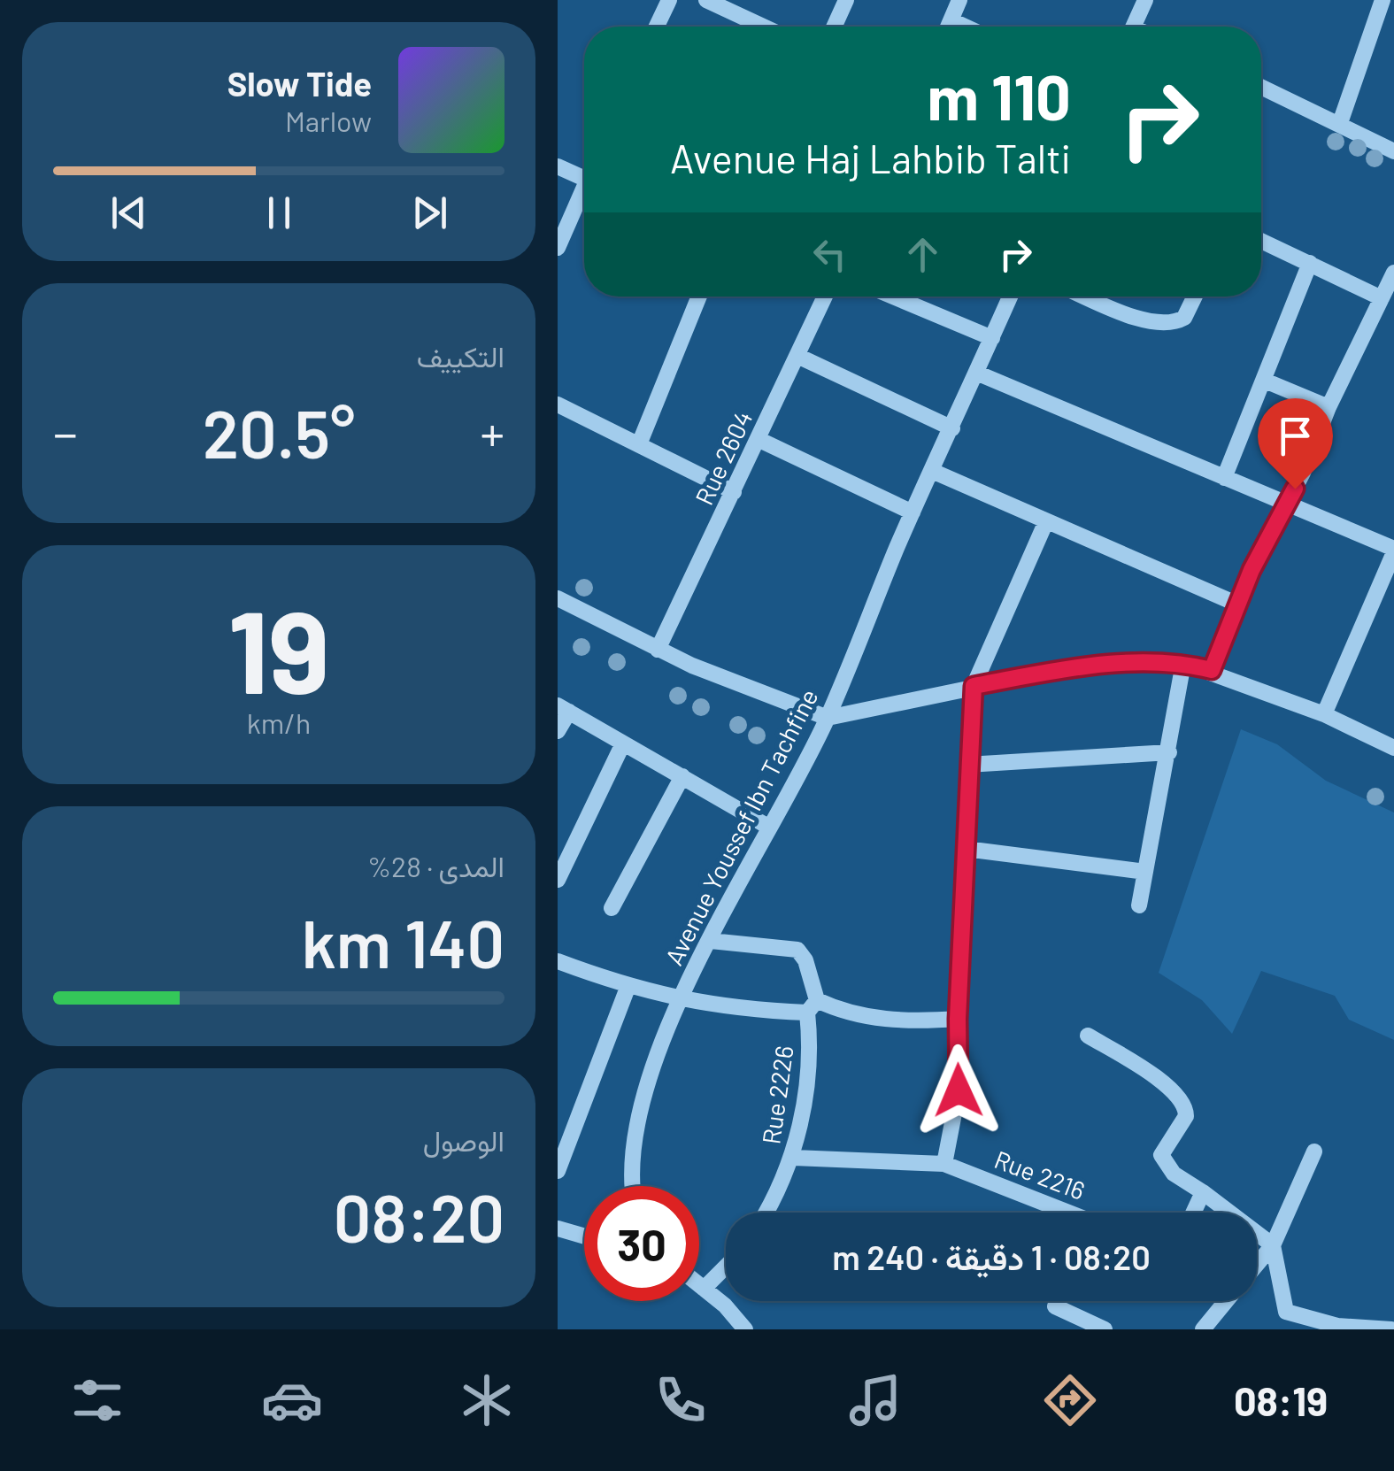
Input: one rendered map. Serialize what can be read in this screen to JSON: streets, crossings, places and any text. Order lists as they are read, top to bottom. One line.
{"streets":{"street":["Rue 2604","Avenue Youssef Ibn Tachfine","Rue 2226","Rue 2216"]},"crossings":[["Avenue Youssef Ibn Tachfine","Rue 2226"],["Rue 2226","Rue 2216"]],"page":{"turn":["110 m","Avenue Haj Lahbib Talti"],"song":["Slow Tide","Marlow"],"tile":["التكييف",["19","km/h"],["المدى · 28%","140 km"],["الوصول","08:20"]],"heat":["−","20.5°","+"],"limit":"30","trip":"08:20 · 1 دقيقة · 240 m","tabs":"08:19"}}
